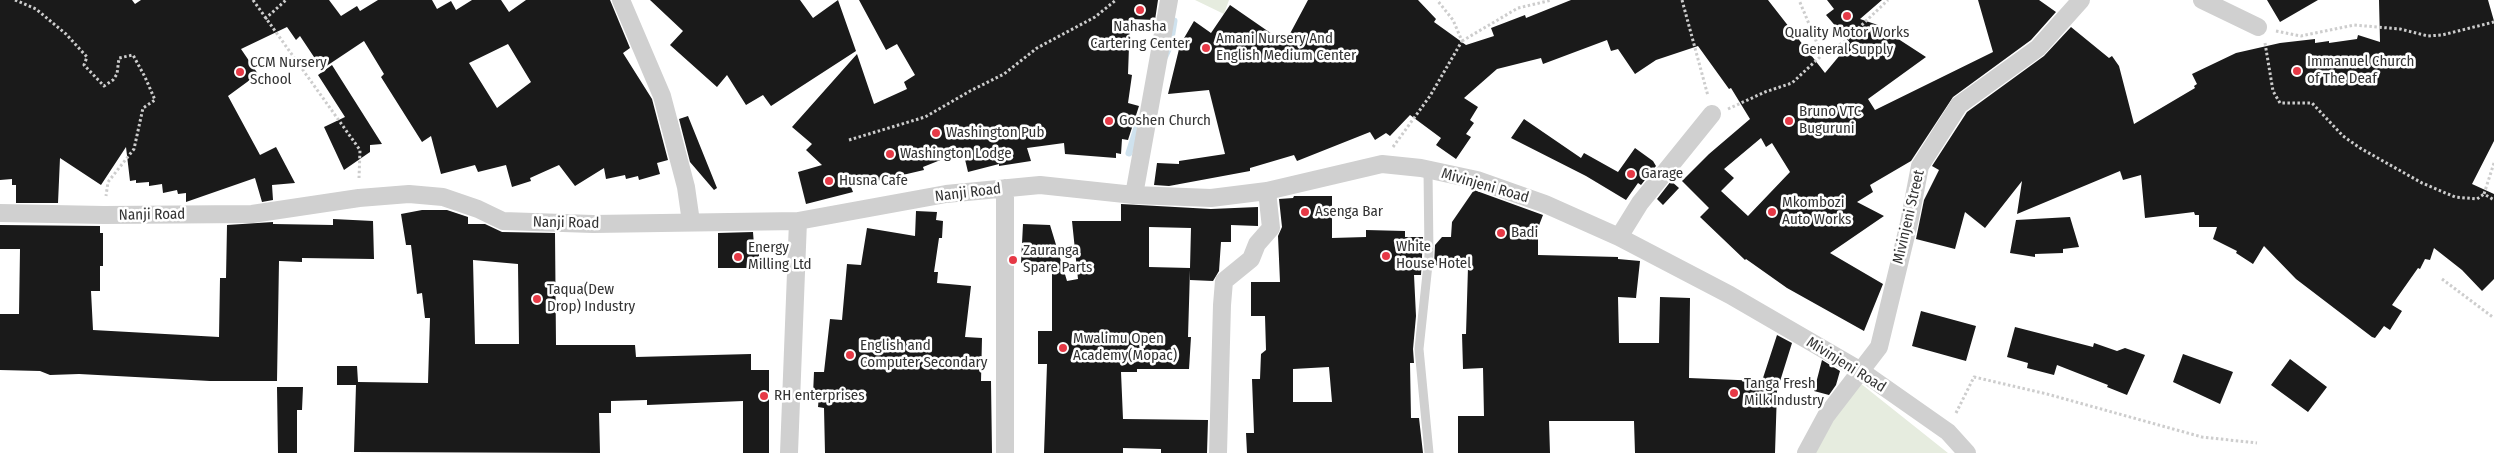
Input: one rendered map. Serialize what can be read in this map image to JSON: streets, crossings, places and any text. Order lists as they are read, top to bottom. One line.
{"streets":{"street":["Mivinjeni Road","Nanji Road","Mivinjeni Street"]},"crossings":[["Mivinjeni Road","Nanji Road"],["Mivinjeni Road","Mivinjeni Street"]],"places":["Nahasha Cartering Center","Quality Motor Works General Supply","Amani Nursery And English Medium Center","Immanuel Church of The Deaf","CCM Nursery School","Goshen Church","Bruno VTC Buguruni","Washington Pub","Washington Lodge","Garage","Husna Cafe","Asenga Bar","Mkombozi Auto Works","Badi","White House Hotel","Energy Milling Ltd","Zauranga Spare Parts","Taqua(Dew Drop) Industry","Mwalimu Open Academy(Mopac)","English and Computer Secondary","Tanga Fresh Milk Industry","RH enterprises"]}
